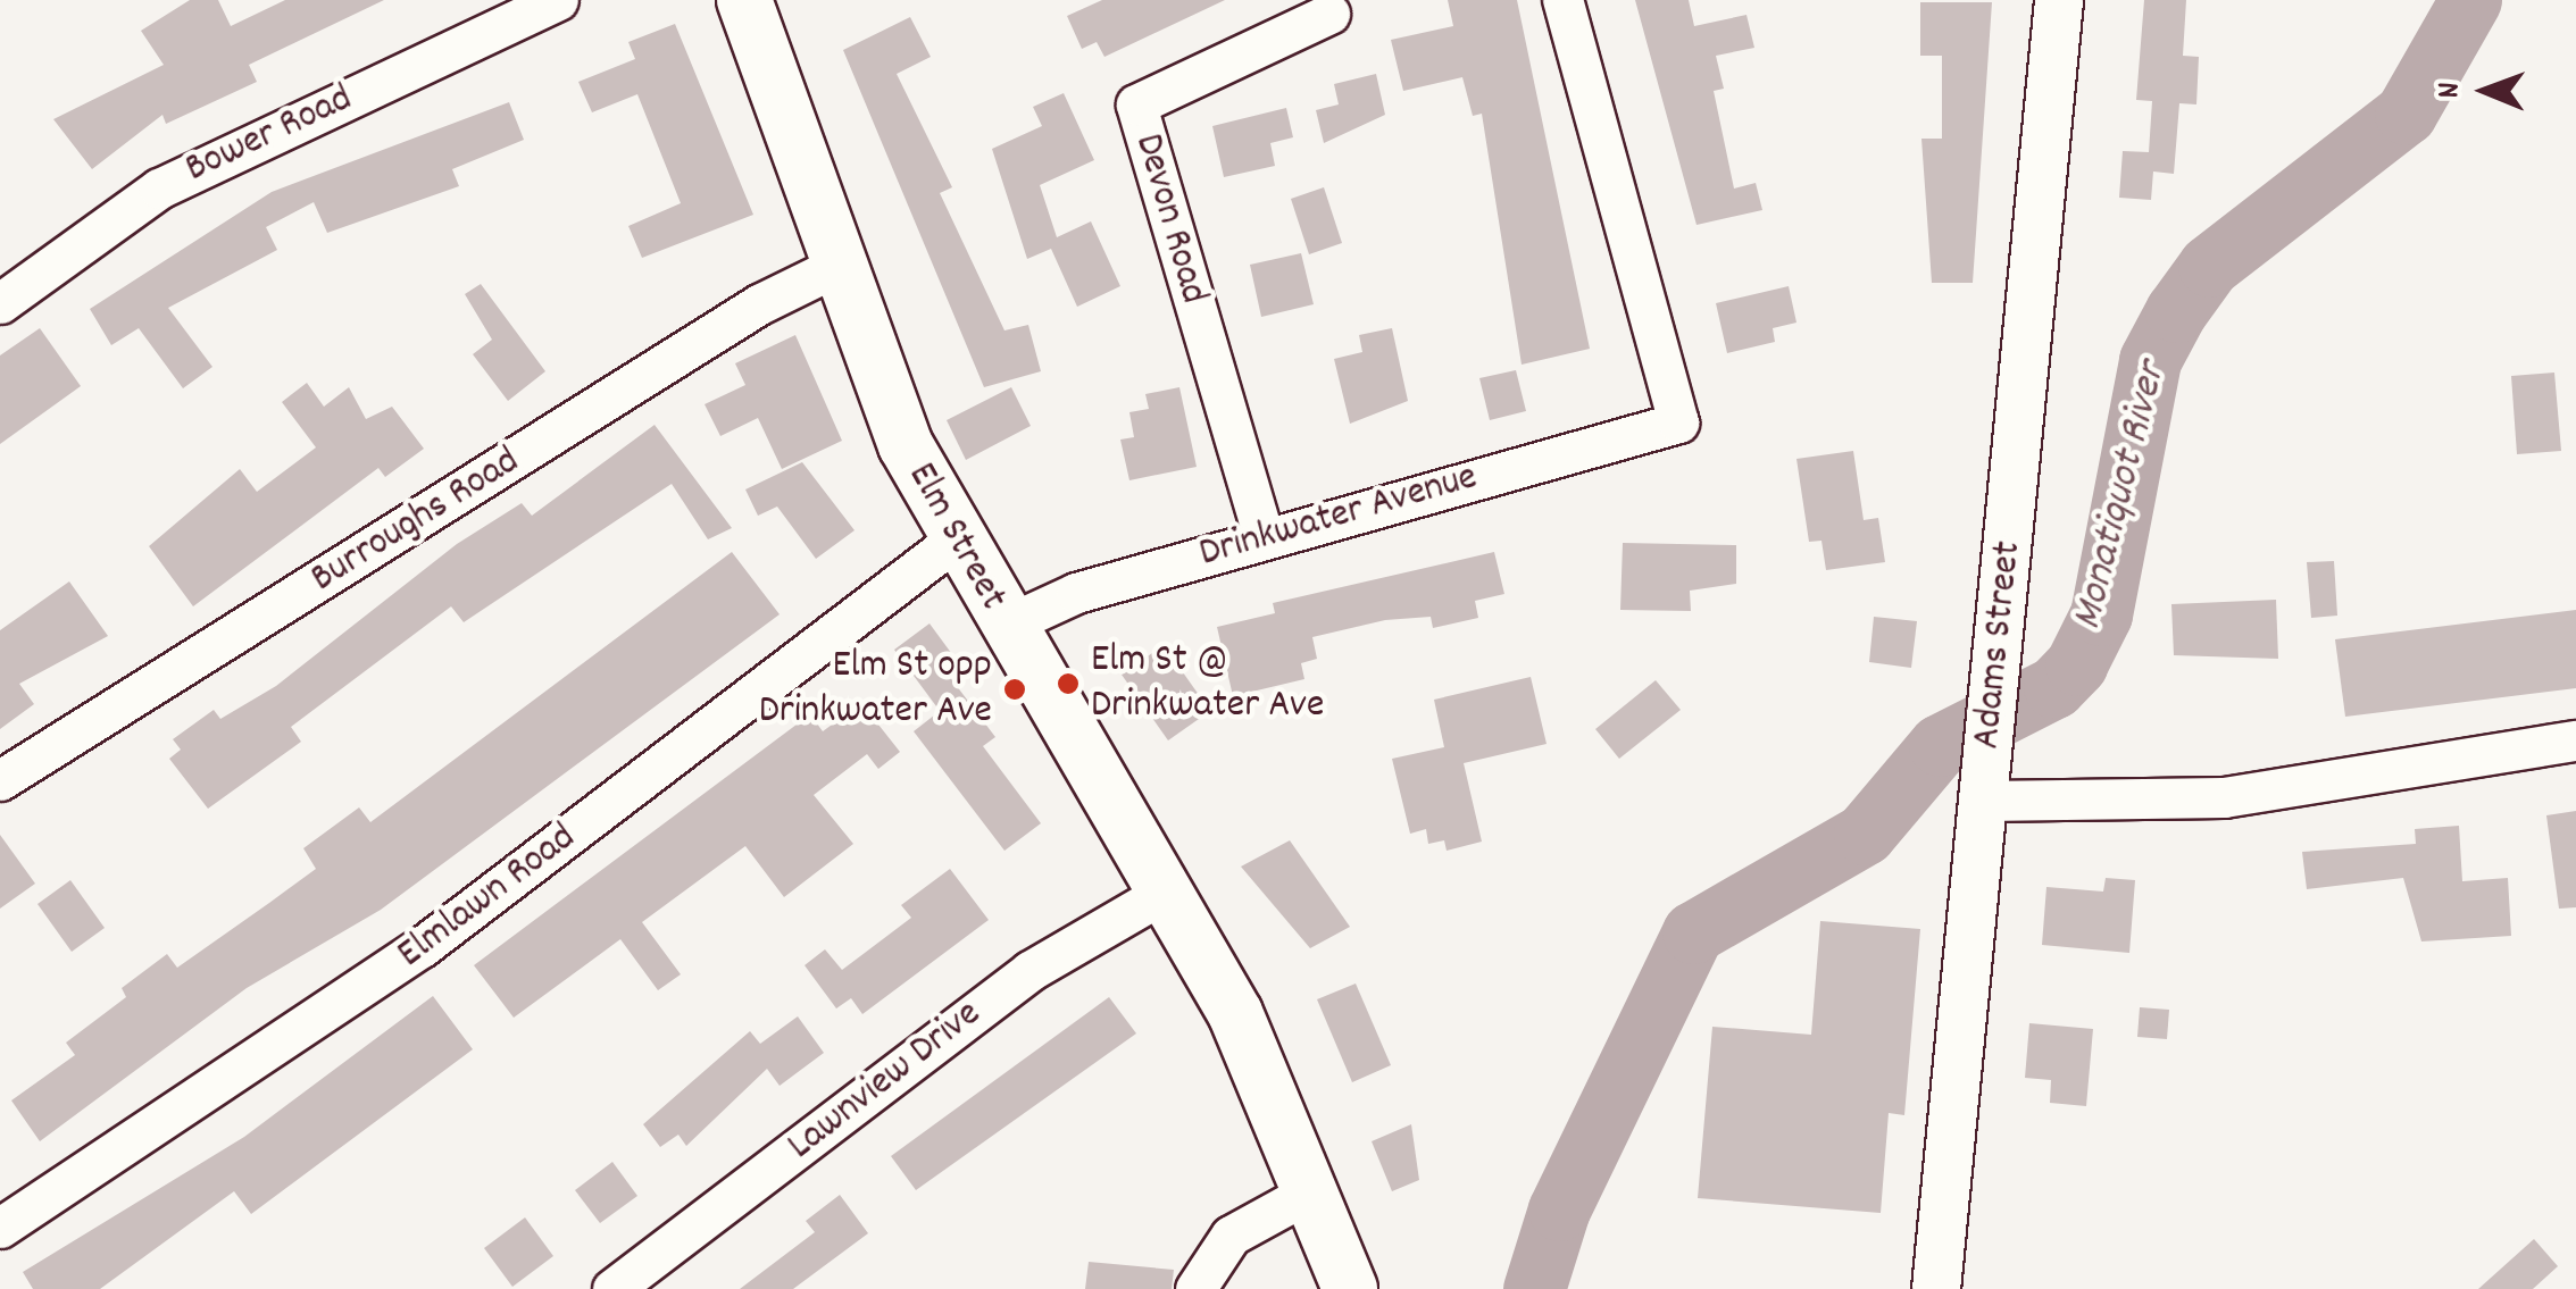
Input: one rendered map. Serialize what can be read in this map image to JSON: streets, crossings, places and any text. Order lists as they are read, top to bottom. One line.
{"streets":{"main road":["Elm Street"],"street":["Bower Road","Devon Road","Drinkwater Avenue","Burroughs Road","Adams Street","Elmlawn Road","Lawnview Drive"]},"crossings":[["Devon Road","Drinkwater Avenue"],["Drinkwater Avenue","Elm Street"],["Burroughs Road","Elm Street"],["Elm Street","Elmlawn Road"],["Elm Street","Lawnview Drive"]],"water":["Monatiquot River"],"places":["Elm St @ Drinkwater Ave","Elm St opp Drinkwater Ave"],"north":"left"}
